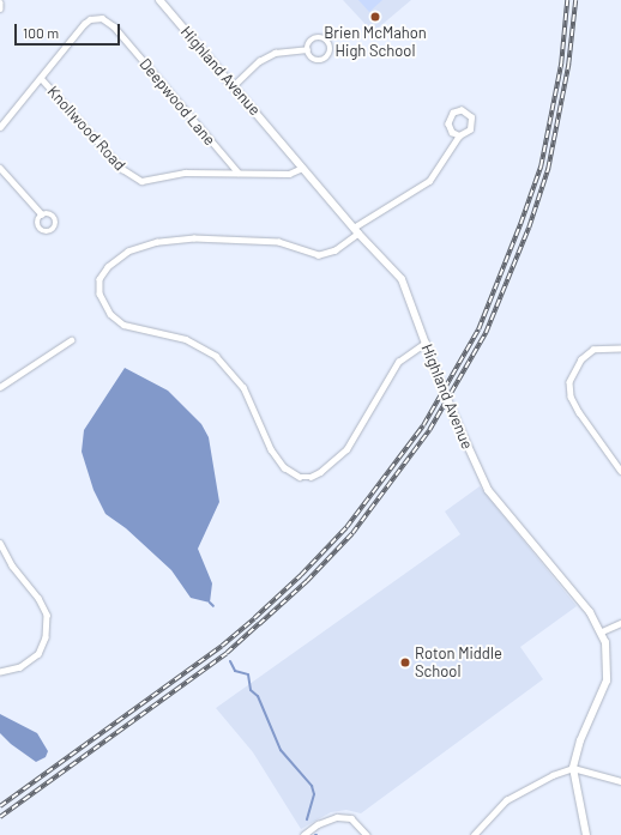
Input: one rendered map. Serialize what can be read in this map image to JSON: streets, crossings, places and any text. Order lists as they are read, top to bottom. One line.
{"streets":{"street":["Highland Avenue","Deepwood Lane","Knollwood Road"]},"crossings":[["Highland Avenue","Knollwood Road"],["Deepwood Lane","Knollwood Road"]],"places":["Brien McMahon High School","Roton Middle School"],"scale_bar":"100 m"}
